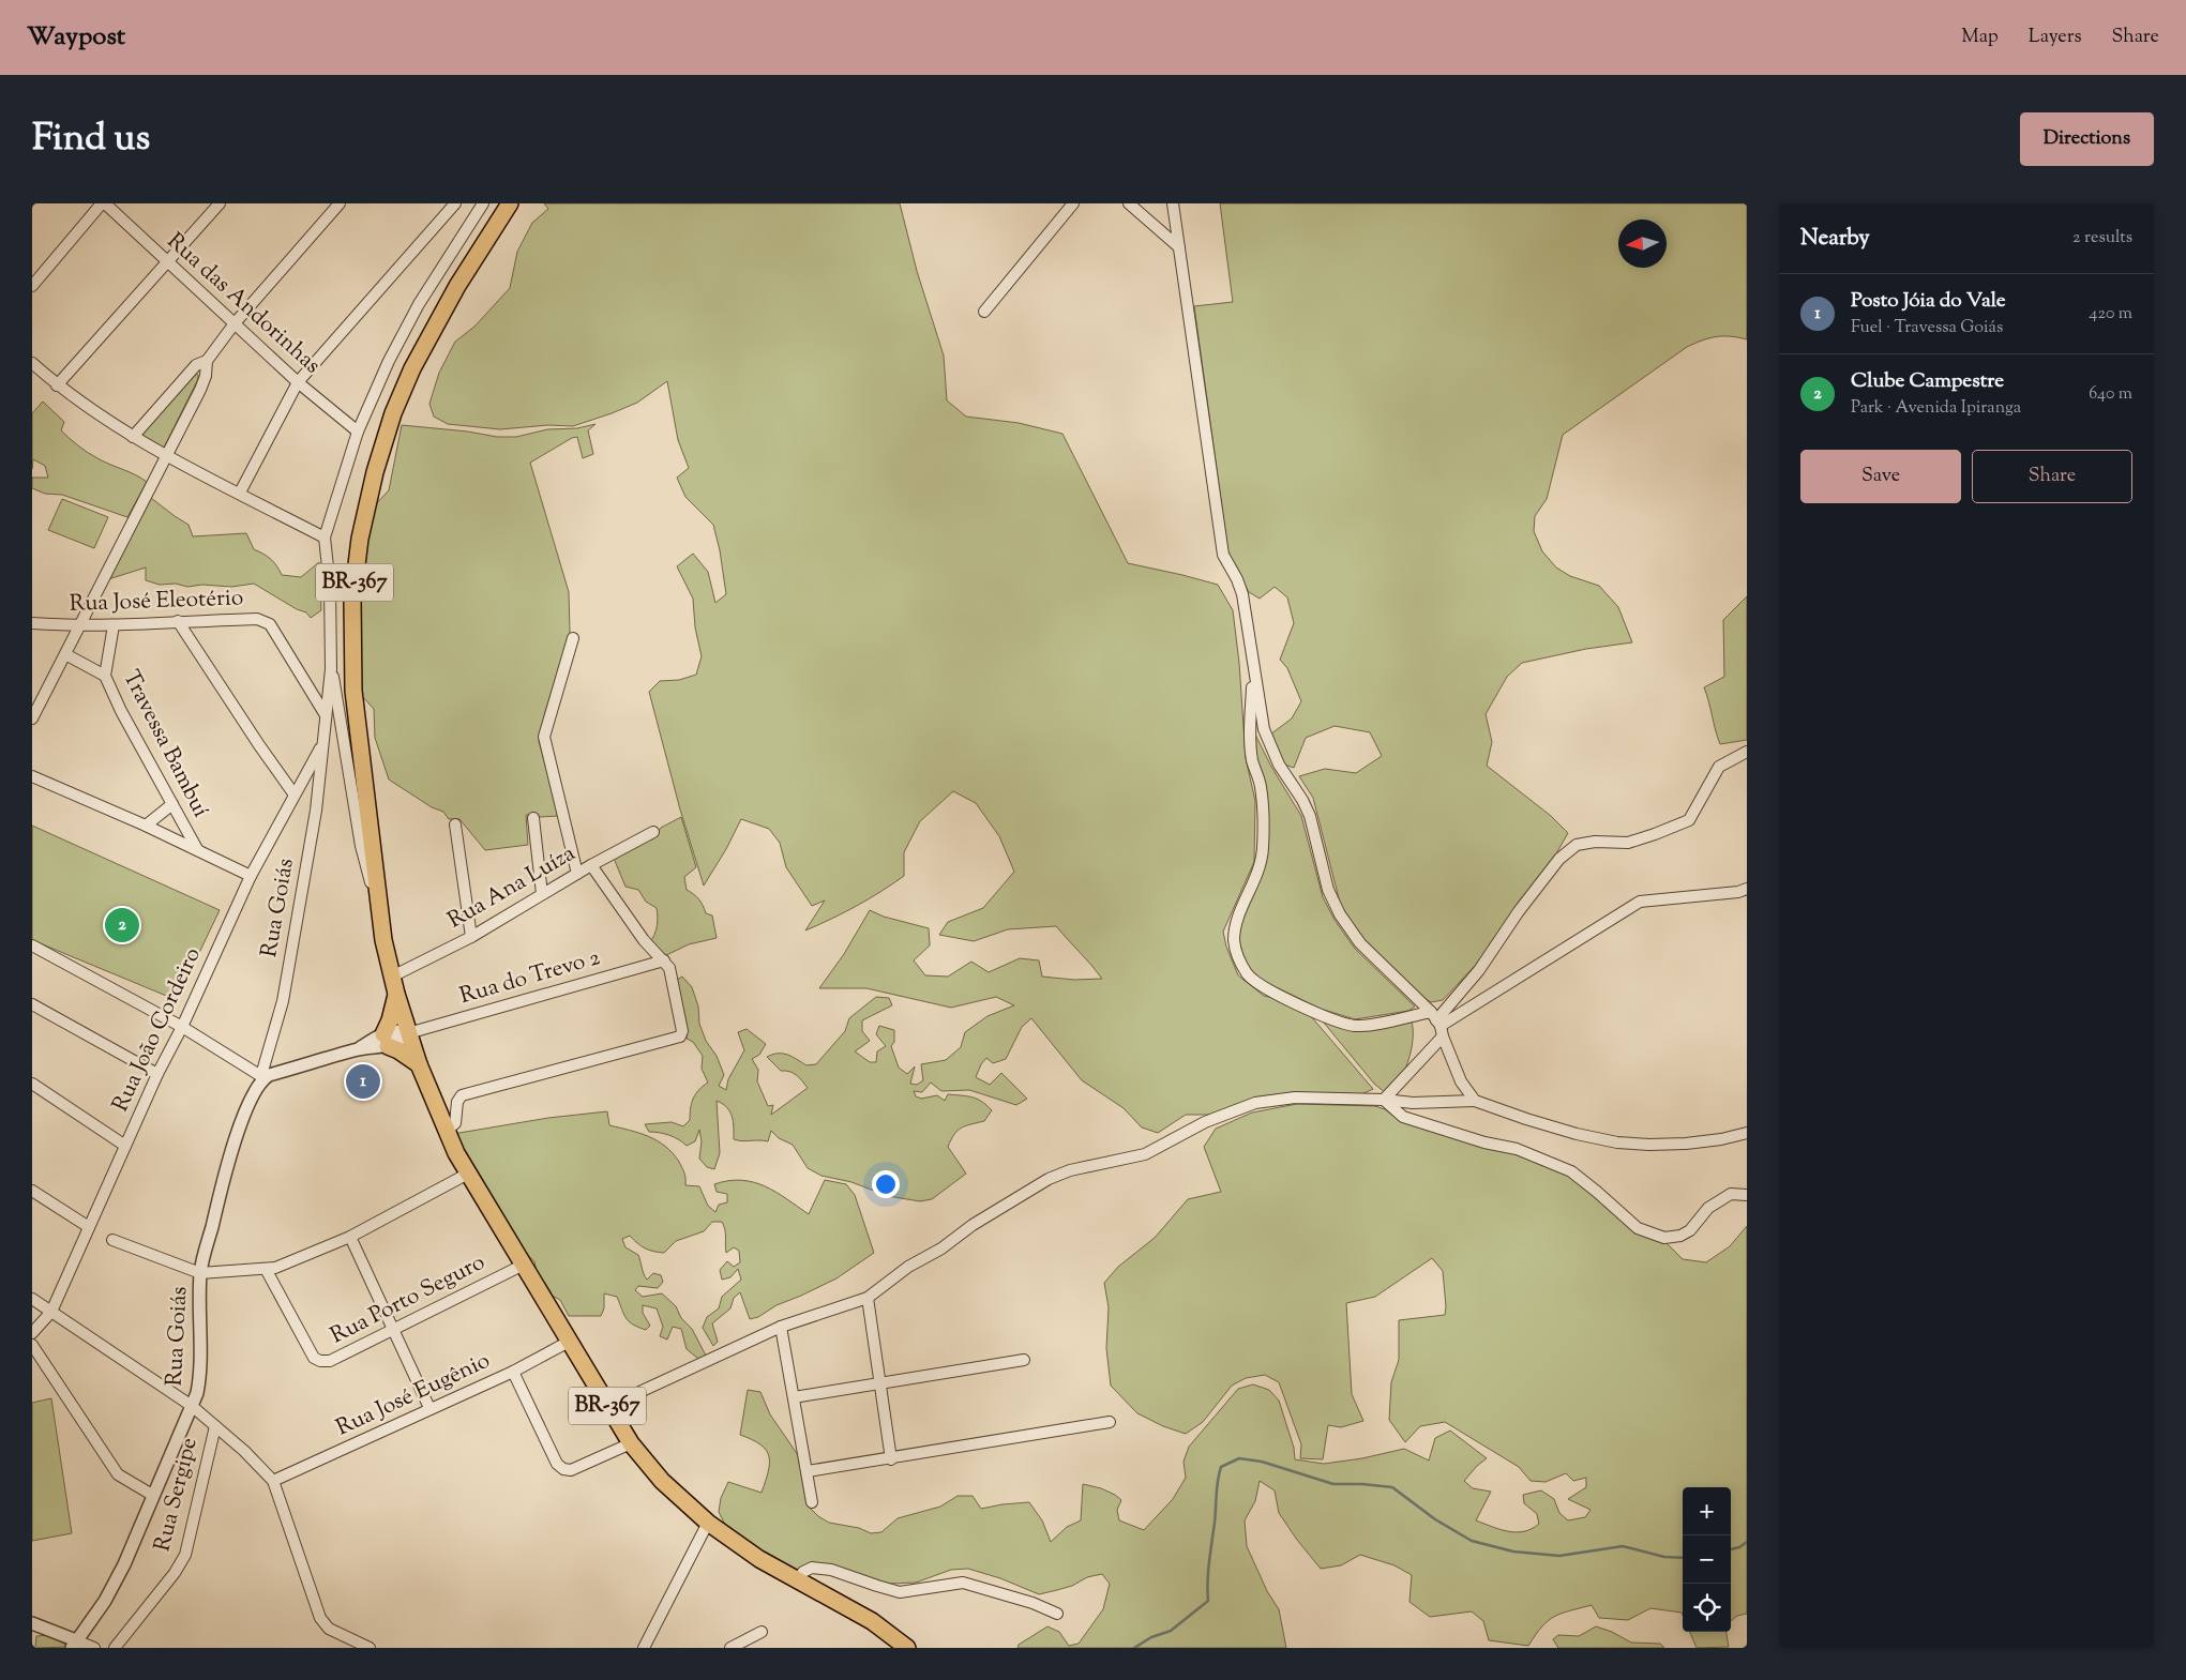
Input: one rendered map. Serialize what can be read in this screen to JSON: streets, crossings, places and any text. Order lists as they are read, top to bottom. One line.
{"streets":{"main road":["BR-367"],"street":["Rua das Andorinhas","Rua José Eleotério","Travessa Bambuí","Rua Ana Luíza","Rua Goiás","Rua do Trevo 2","Rua João Cordeiro","Rua Porto Seguro","Rua José Eugênio","Rua Sergipe"]},"crossings":[["BR-367","Rua Ana Luíza"],["BR-367","Rua do Trevo 2"],["BR-367","Rua Porto Seguro"],["BR-367","Rua José Eugênio"],["Rua José Eleotério","Travessa Bambuí"],["Rua José Eleotério","Rua Goiás"],["Rua Goiás","Rua João Cordeiro"]],"north":"left","page":{"header":"Waypost","nav":["Map","Layers","Share"],"title":"Find us","buttons":["Directions",["Save","Share"]],"heading":["Nearby","2 results"],"list":[{"mark":"1","name":"Posto Jóia do Vale","note":"Fuel · Travessa Goiás","value":"420 m"},{"mark":"2","name":"Clube Campestre","note":"Park · Avenida Ipiranga","value":"640 m"}],"pins":["2","1"],"map_buttons":["+","−"]}}
